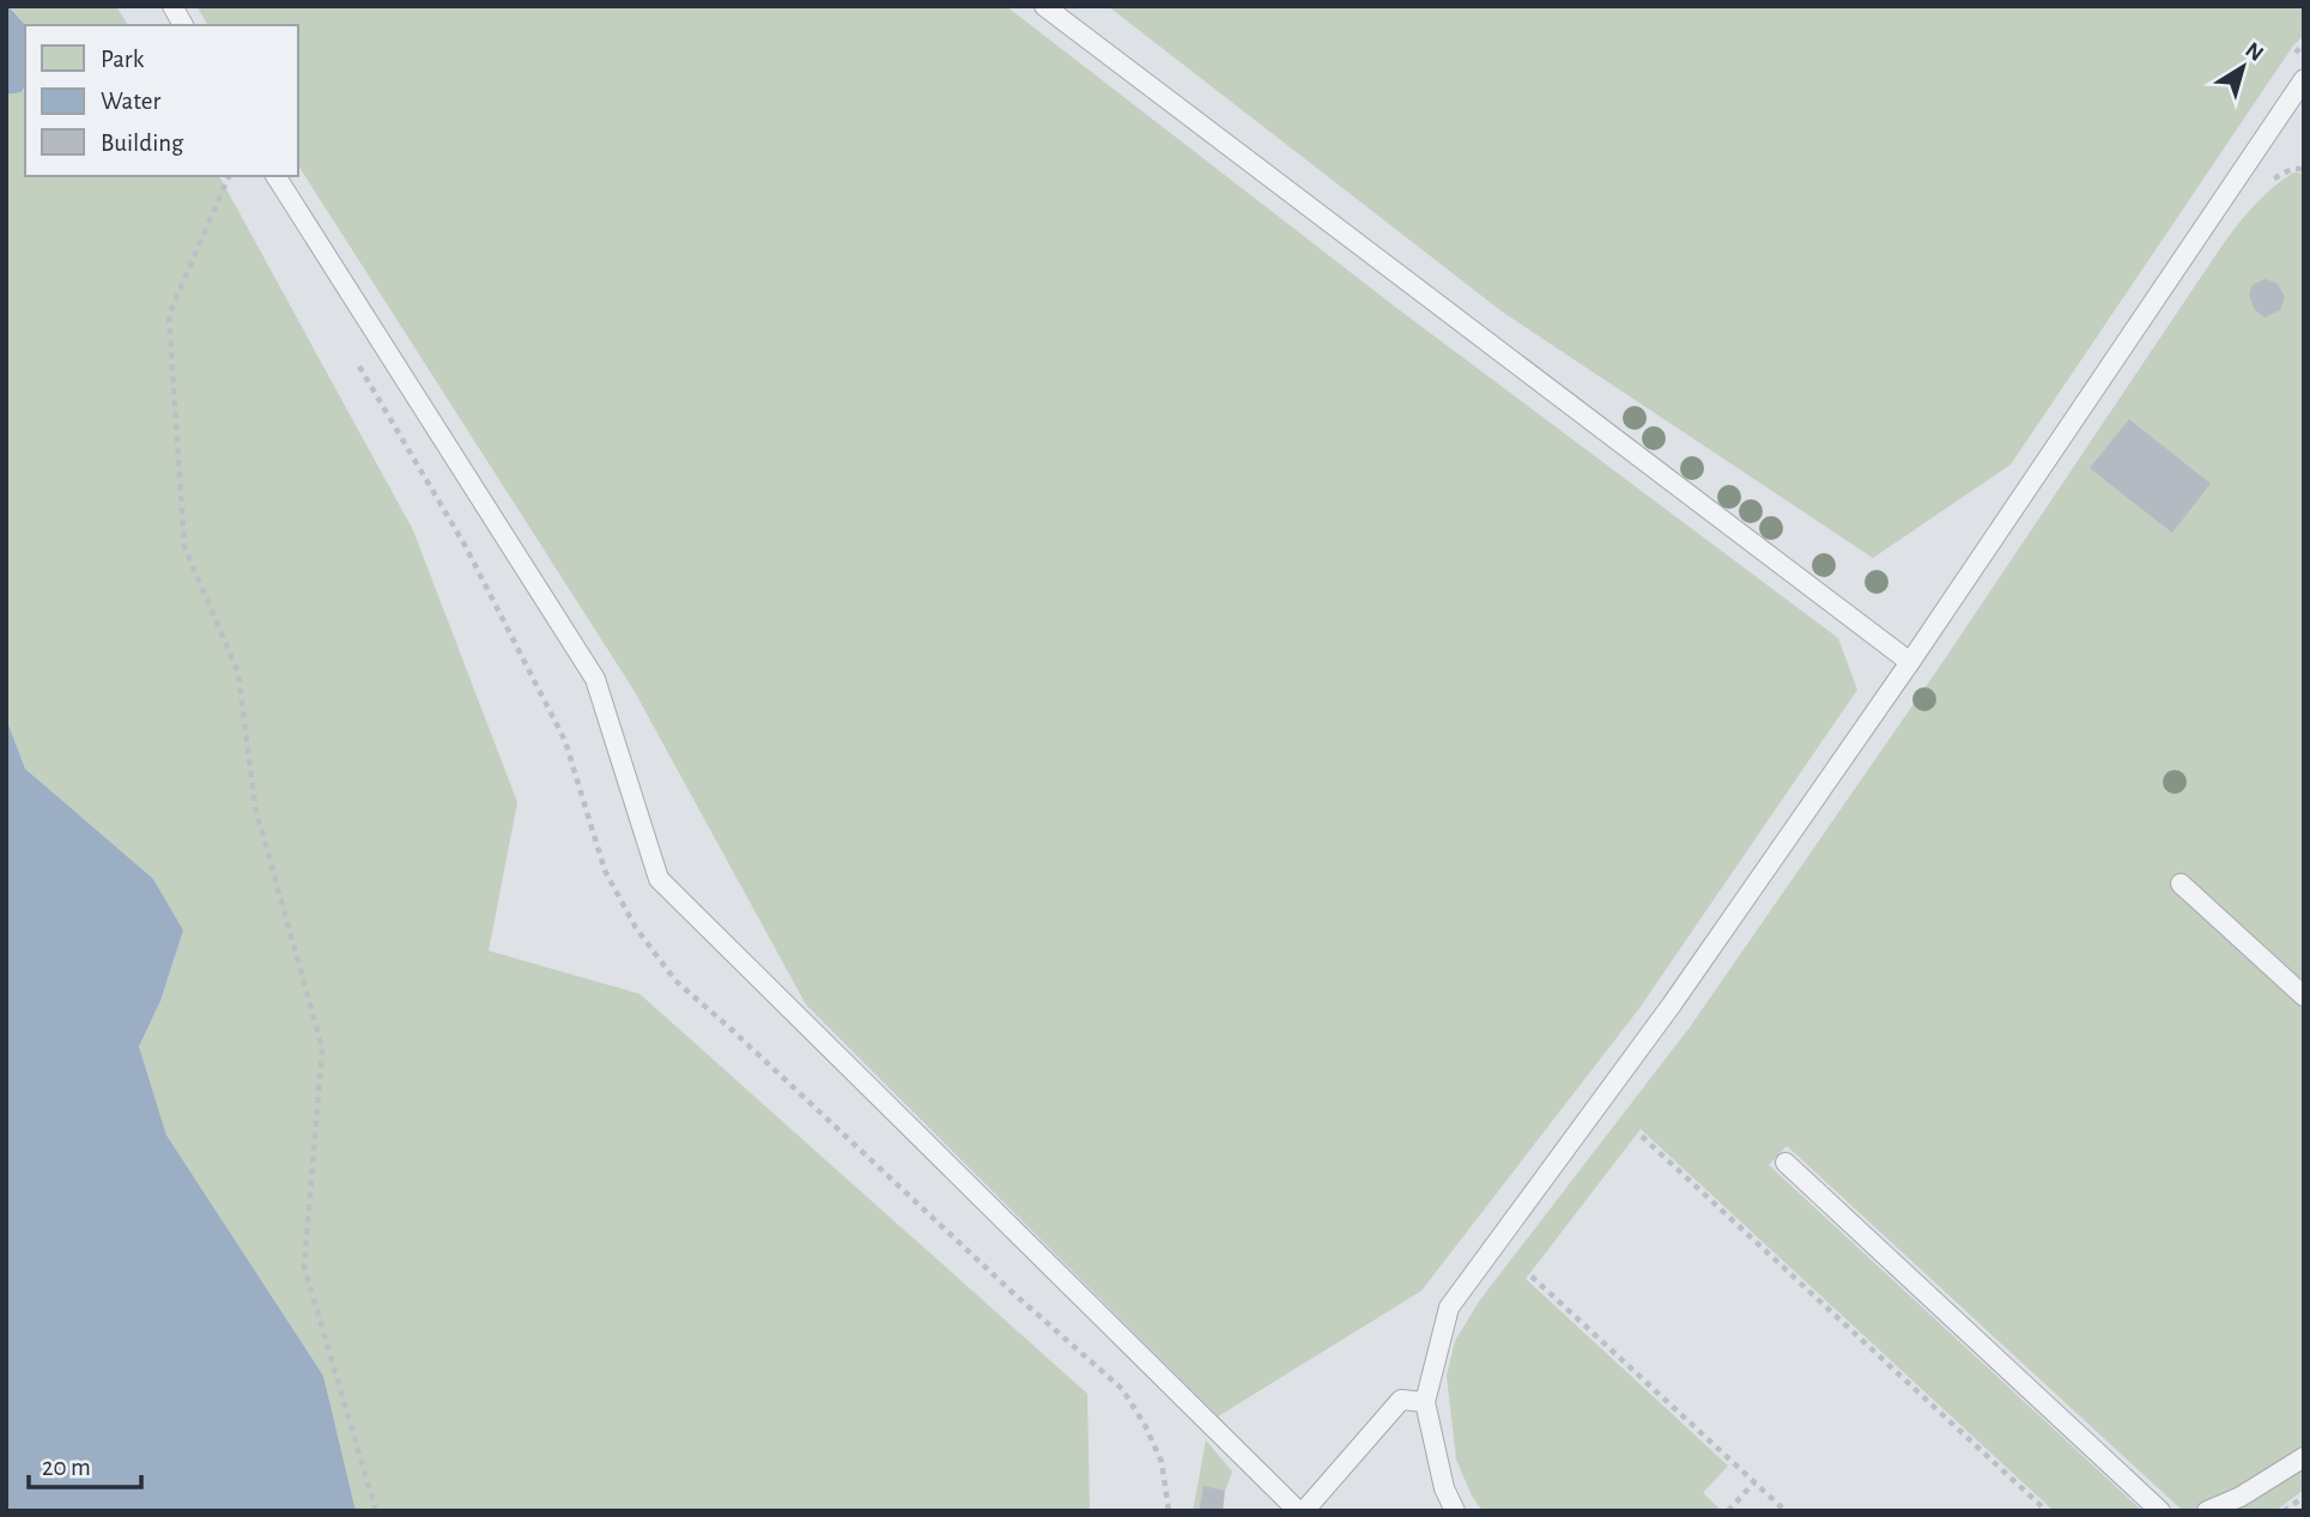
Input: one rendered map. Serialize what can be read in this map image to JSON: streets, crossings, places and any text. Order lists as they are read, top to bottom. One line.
{"legend":["Park","Water","Building"],"scale_bar":"20 m","north":"top right"}
